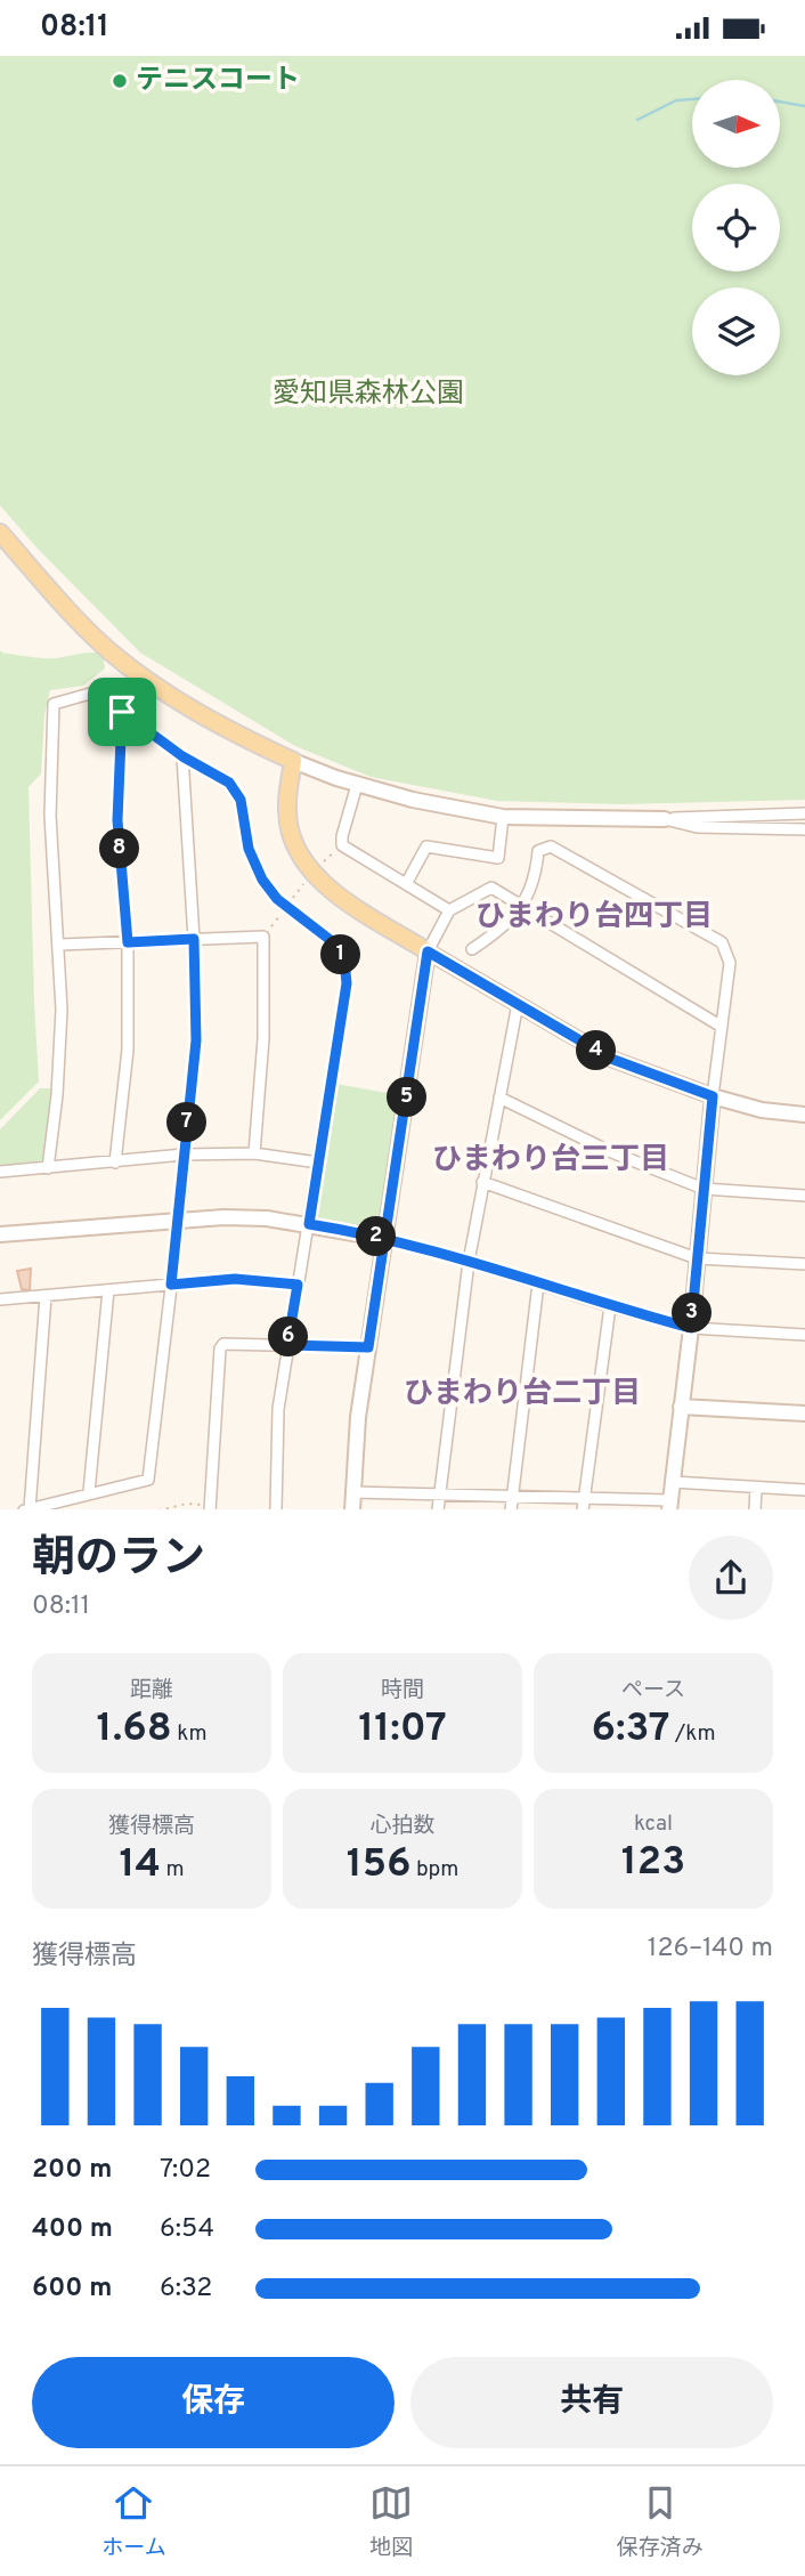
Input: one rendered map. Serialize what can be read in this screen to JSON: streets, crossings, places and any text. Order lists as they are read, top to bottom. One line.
{"districts":["ひまわり台四丁目","ひまわり台三丁目","ひまわり台二丁目"],"parks":["愛知県森林公園"],"places":["テニスコート"],"north":"right","page":{"status":"08:11","pins":["8","1","4","5","7","2","3","6"],"heading":["朝のラン","08:11"],"stats":[["距離","1.68 km"],["時間","11:07"],["ペース","6:37 /km"],["獲得標高","14 m"],["心拍数","156 bpm"],["kcal","123"]],"chart":["獲得標高","126–140 m"],"list":[{"name":"200 m","note":"7:02"},{"name":"400 m","note":"6:54"},{"name":"600 m","note":"6:32"}],"buttons":["保存","共有"],"tabs":["ホーム","地図","保存済み"]}}
